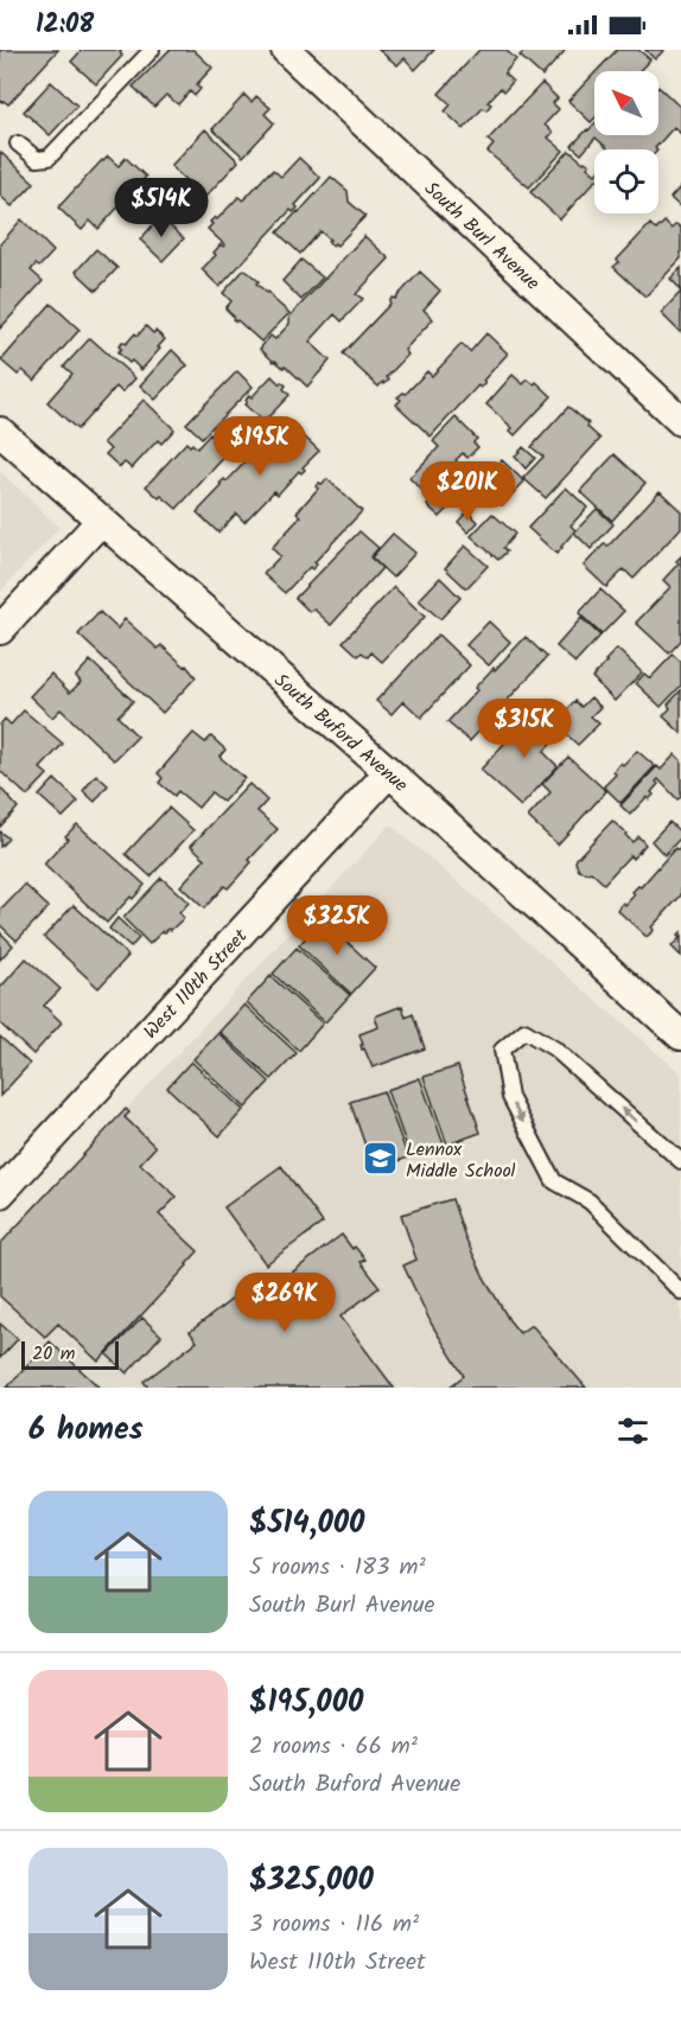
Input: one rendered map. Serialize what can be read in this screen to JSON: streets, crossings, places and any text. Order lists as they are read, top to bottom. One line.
{"streets":{"street":["South Burl Avenue","South Buford Avenue","West 110th Street"]},"crossings":[["South Buford Avenue","West 110th Street"]],"places":{"school or university":["Lennox Middle School"]},"scale_bar":"20 m","north":"top left","page":{"status":"12:08","price":["$514K","$195K","$201K","$315K","$325K","$269K"],"scale":"20 m","heading":"6 homes","list":[{"name":"$514,000","note":"5 rooms · 183 m² · South Burl Avenue"},{"name":"$195,000","note":"2 rooms · 66 m² · South Buford Avenue"},{"name":"$325,000","note":"3 rooms · 116 m² · West 110th Street"}]}}
